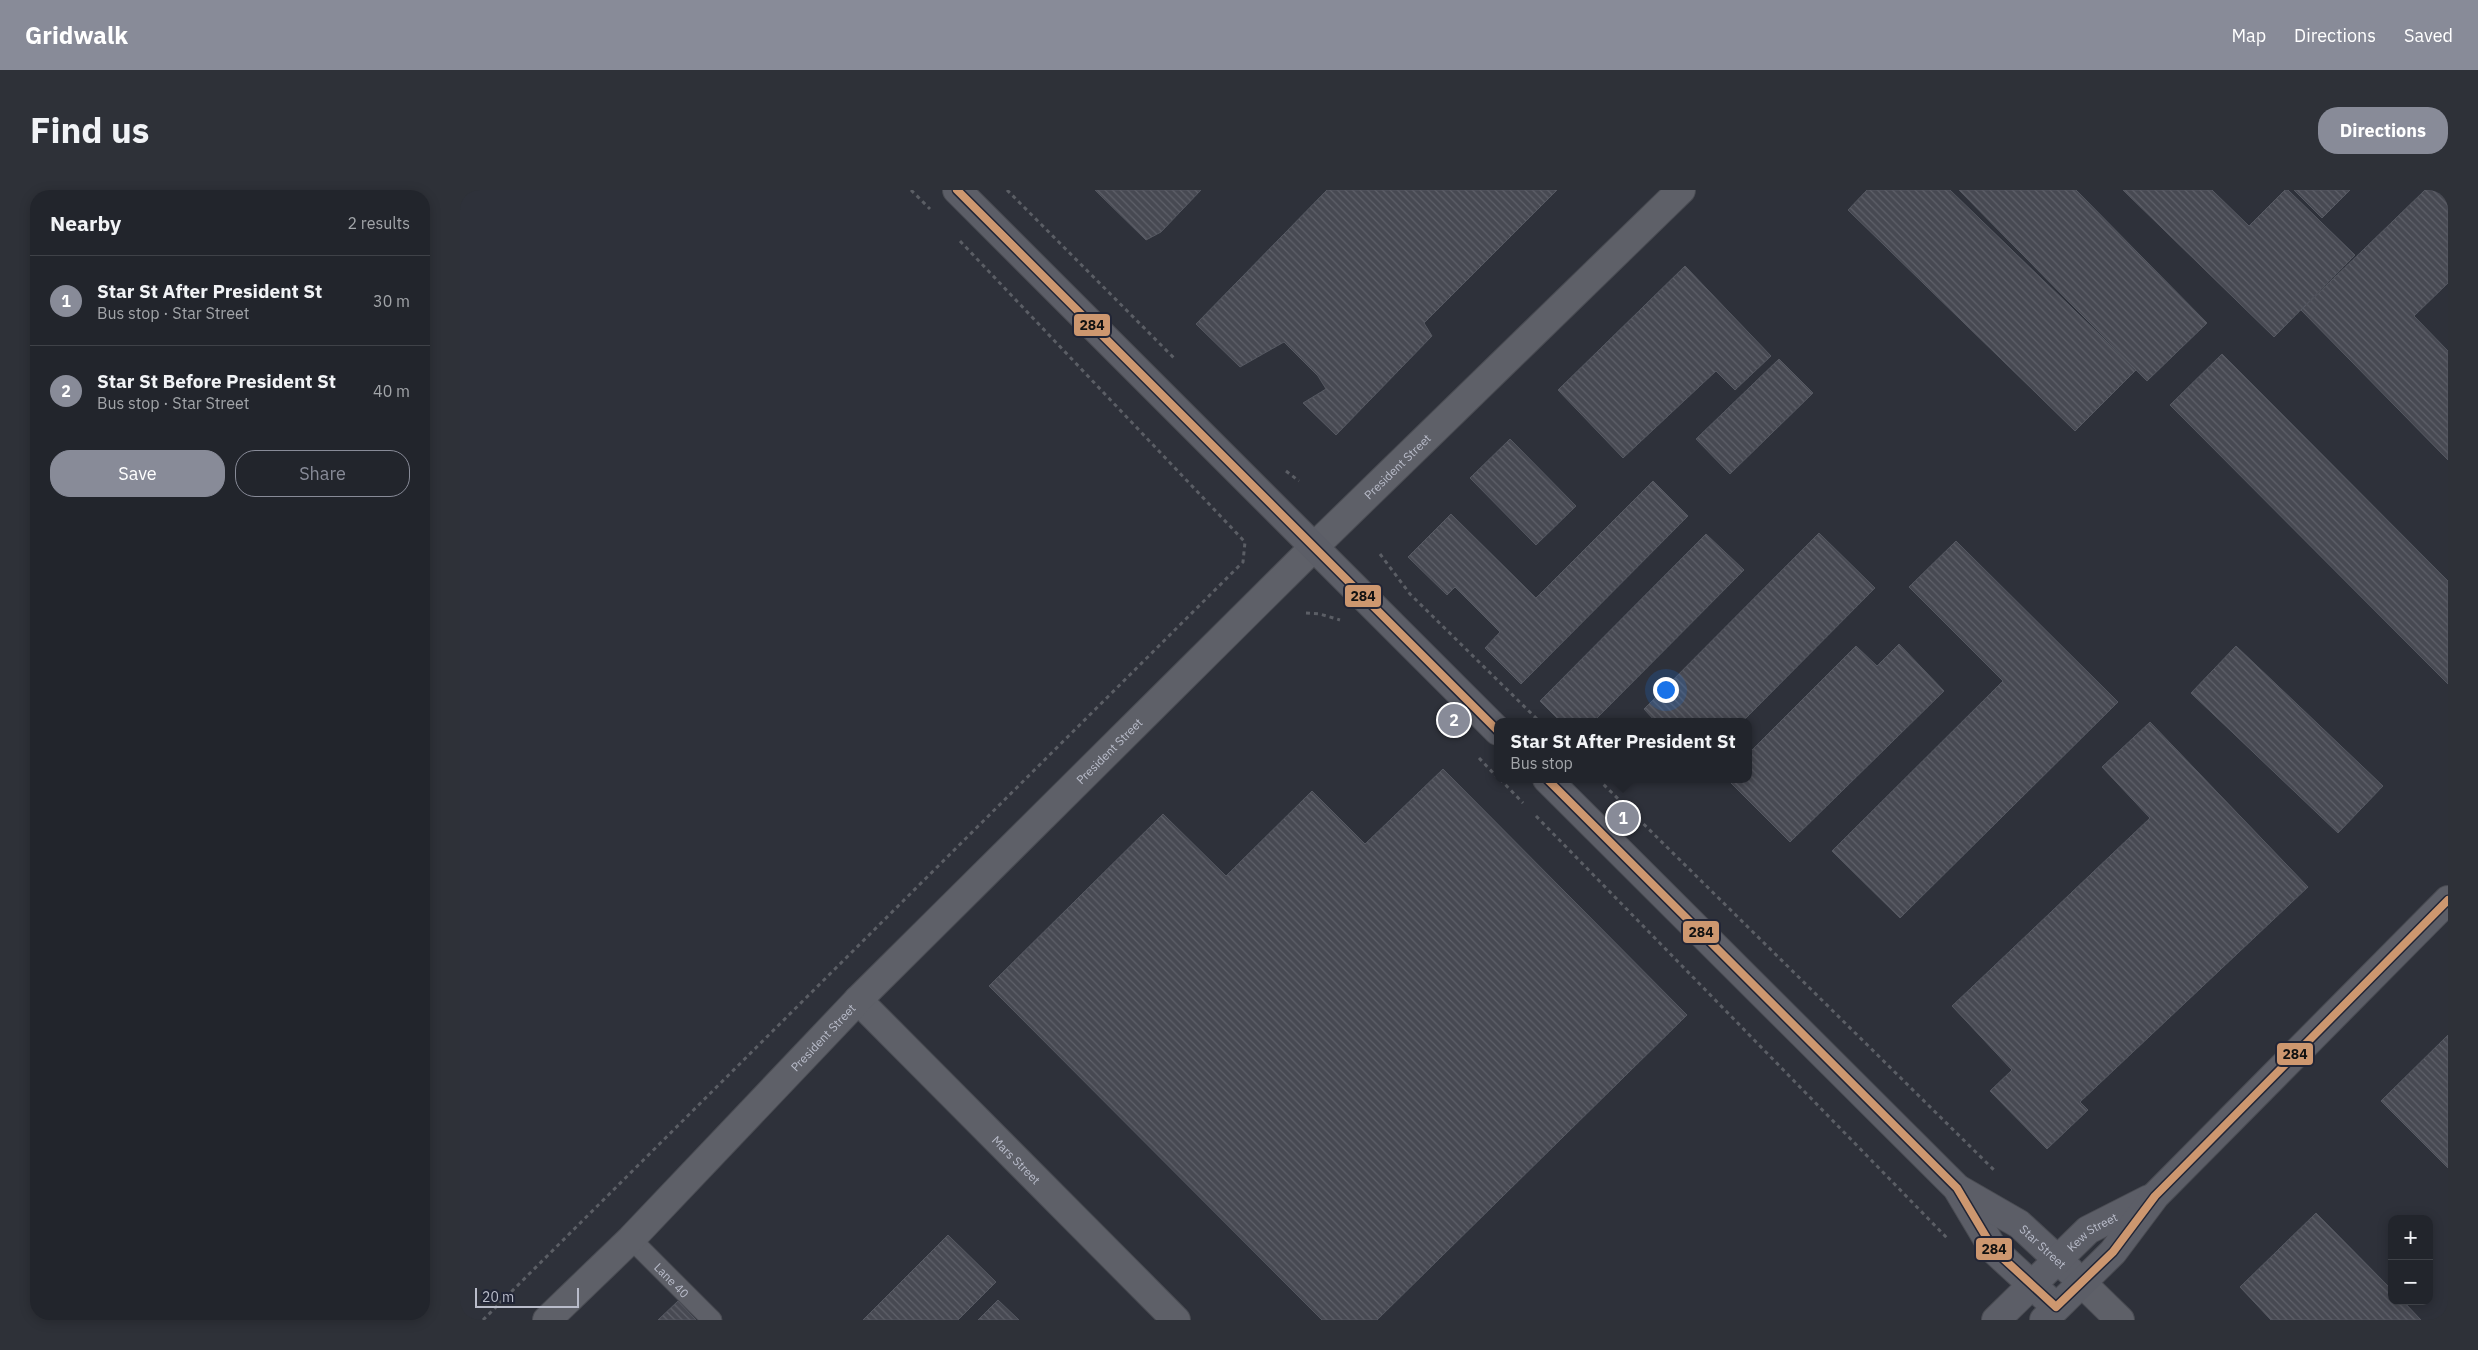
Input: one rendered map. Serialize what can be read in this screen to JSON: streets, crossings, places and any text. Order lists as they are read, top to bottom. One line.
{"streets":{"street":["President Street","Mars Street","Kew Street","Star Street"],"lane":["Lane 40"]},"crossings":[["President Street","Mars Street"],["President Street","Lane 40"],["Kew Street","Star Street"]],"lines":["transit line 284"],"scale_bar":"20 m","page":{"header":"Gridwalk","nav":["Map","Directions","Saved"],"title":"Find us","buttons":["Directions",["Save","Share"]],"heading":["Nearby","2 results"],"list":[{"mark":"1","name":"Star St After President St","note":"Bus stop · Star Street","value":"30 m"},{"mark":"2","name":"Star St Before President St","note":"Bus stop · Star Street","value":"40 m"}],"pins":["2","1"],"popup":["Star St After President St","Bus stop"],"map_buttons":["+","−"],"scale":"20 m"}}
